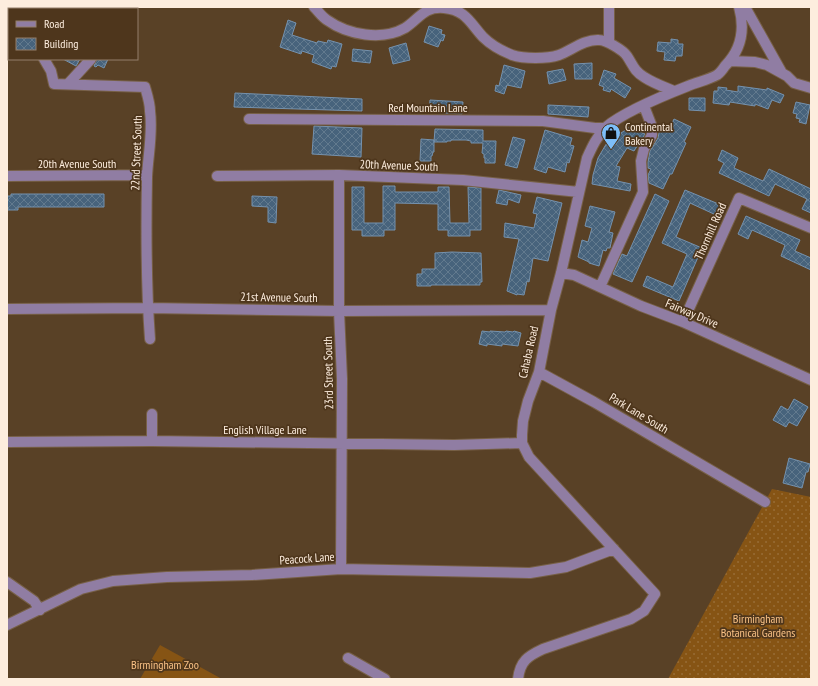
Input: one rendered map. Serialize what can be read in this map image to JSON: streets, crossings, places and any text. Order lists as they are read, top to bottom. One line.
{"streets":{"street":["Red Mountain Lane","22nd Street South","20th Avenue South","Thornhill Road","21st Avenue South","Fairway Drive","Cahaba Road","23rd Street South","Park Lane South","English Village Lane","Peacock Lane"]},"crossings":[["Red Mountain Lane","Cahaba Road"],["22nd Street South","20th Avenue South"],["22nd Street South","21st Avenue South"],["20th Avenue South","Cahaba Road"],["20th Avenue South","23rd Street South"],["Thornhill Road","Fairway Drive"],["21st Avenue South","Cahaba Road"],["21st Avenue South","23rd Street South"],["Fairway Drive","Cahaba Road"],["Cahaba Road","Park Lane South"],["Cahaba Road","English Village Lane"],["23rd Street South","English Village Lane"],["23rd Street South","Peacock Lane"]],"parks":["Birmingham Botanical Gardens","Birmingham Zoo"],"places":{"shop":["Continental Bakery"]},"legend":["Road","Building"]}
